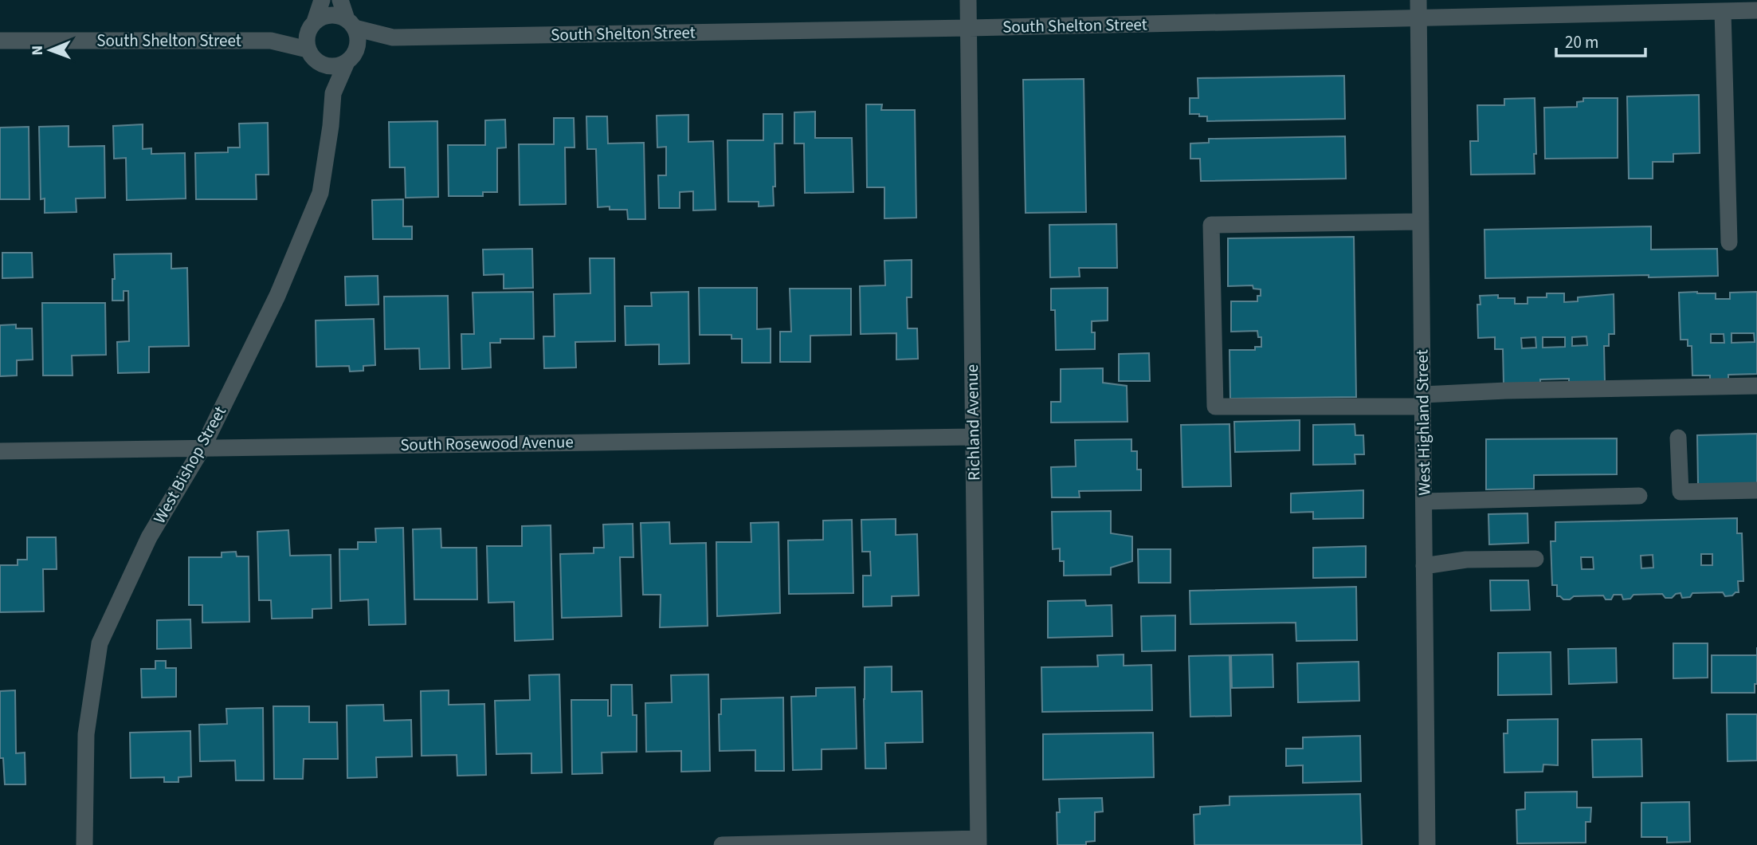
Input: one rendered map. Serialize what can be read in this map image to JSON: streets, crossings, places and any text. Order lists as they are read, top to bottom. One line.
{"streets":{"street":["South Shelton Street","Richland Avenue","West Highland Street","South Rosewood Avenue","West Bishop Street"]},"crossings":[["South Shelton Street","Richland Avenue"],["South Shelton Street","West Highland Street"],["South Shelton Street","West Bishop Street"],["Richland Avenue","South Rosewood Avenue"],["South Rosewood Avenue","West Bishop Street"]],"scale_bar":"20 m","north":"left"}
